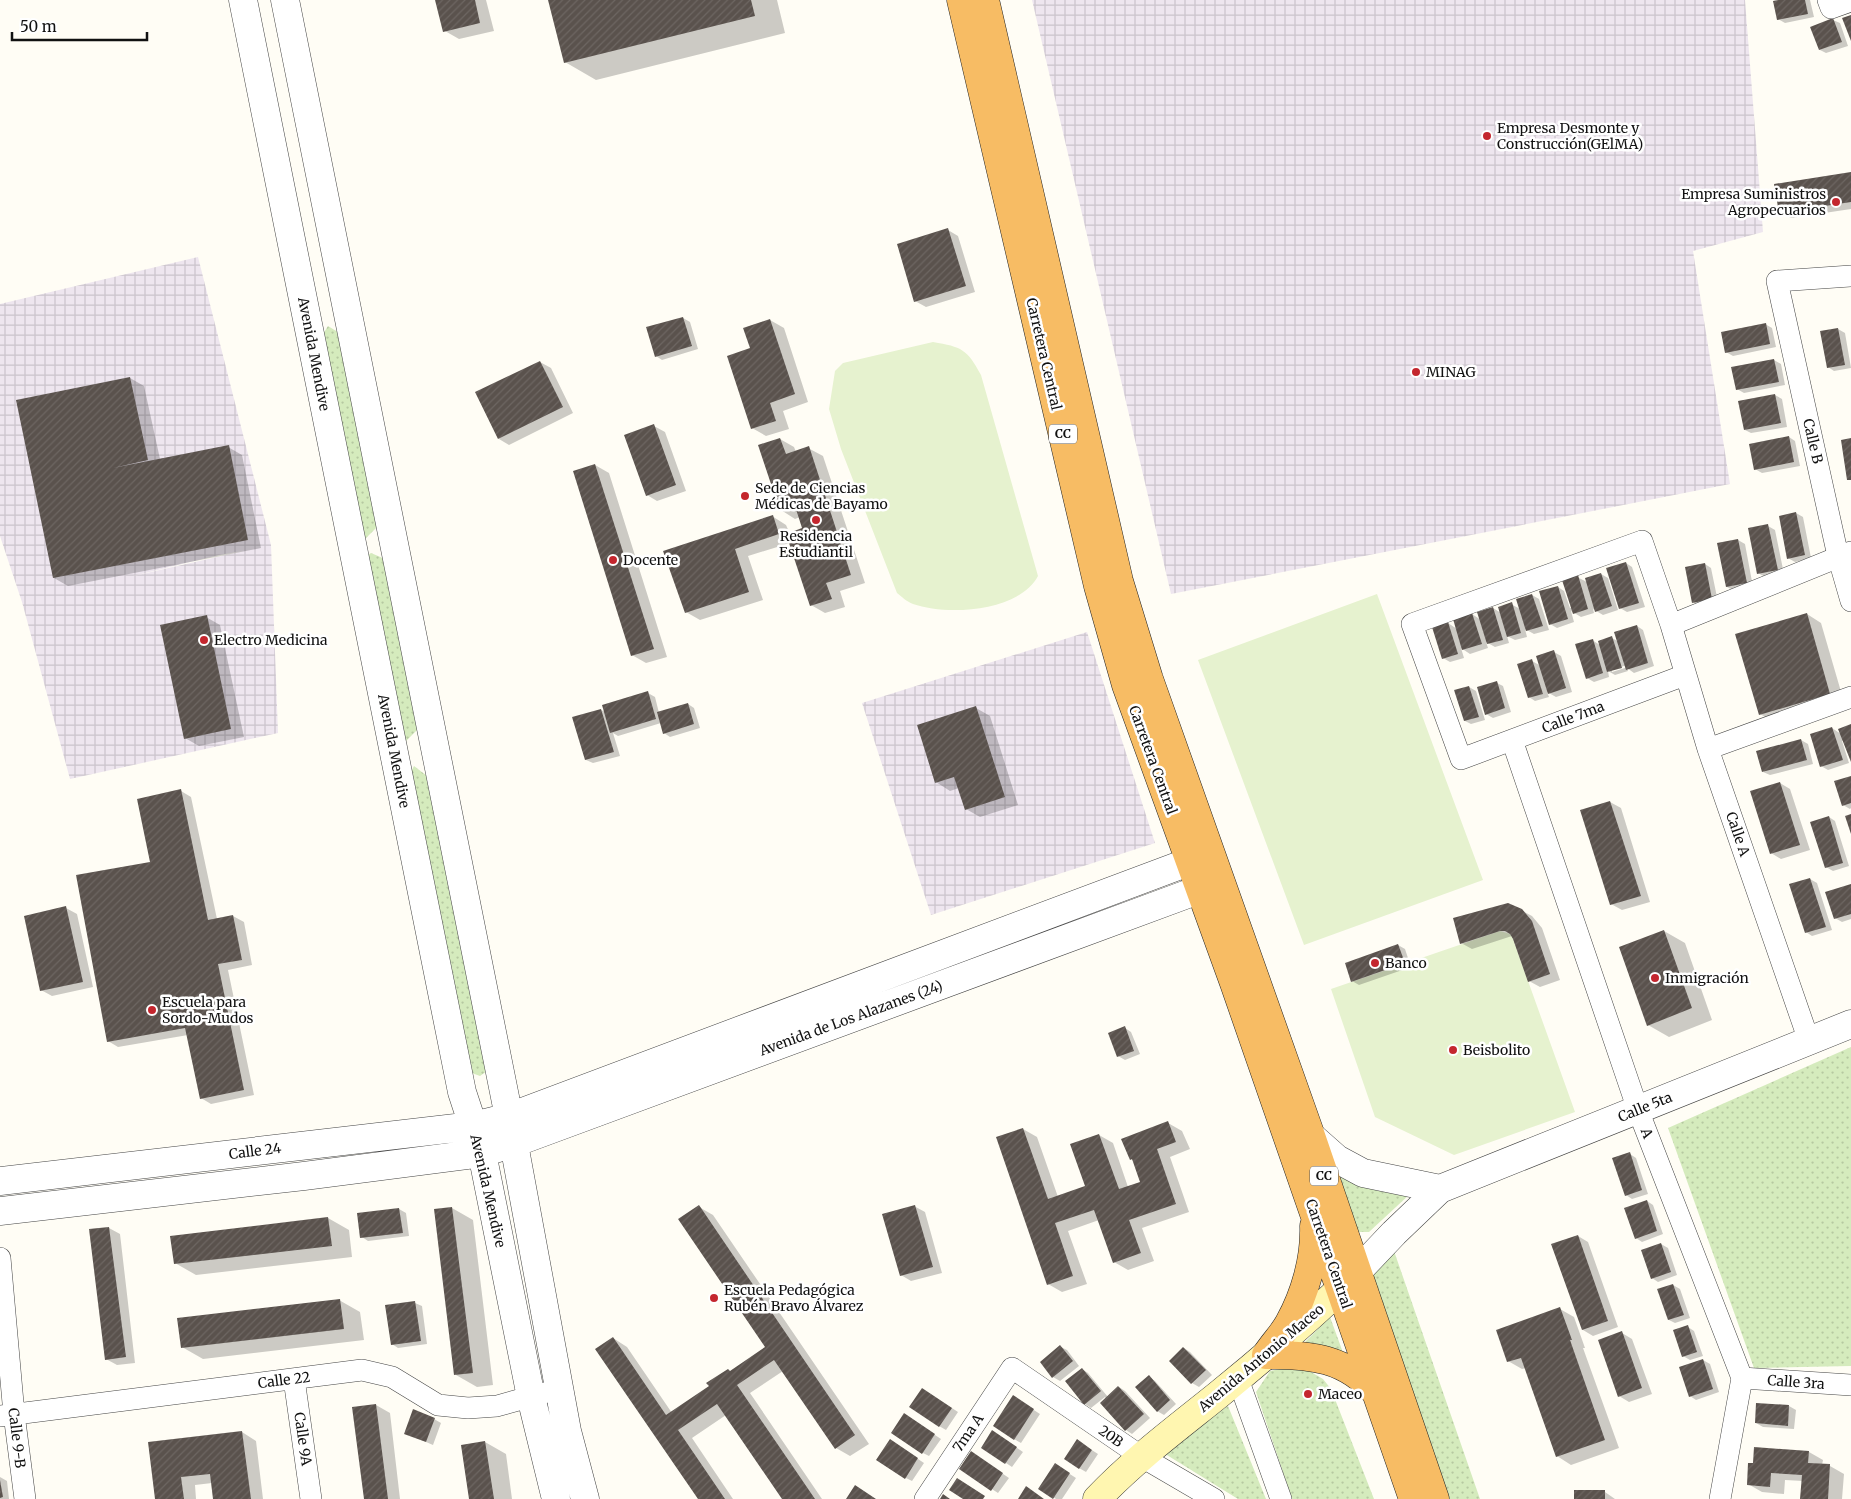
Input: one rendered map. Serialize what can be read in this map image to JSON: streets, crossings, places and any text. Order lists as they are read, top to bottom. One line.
{"streets":{"highway":["Carretera Central","CC"],"main road":["Avenida Antonio Maceo"],"street":["Avenida Mendive","Calle B","Calle 7ma","Calle A","Avenida de Los Alazanes (24)","Calle 5ta","A","Calle 24","Calle 22","Calle 3ra","7ma A","20B","Calle 9-B","Calle 9A"]},"crossings":[["Avenida Mendive","Avenida de Los Alazanes (24)"],["Avenida Mendive","Calle 24"],["Avenida Mendive","Calle 22"],["Carretera Central","Avenida de Los Alazanes (24)"],["Carretera Central","Avenida Antonio Maceo"],["Calle 7ma","Calle A"],["Calle 7ma","A"],["Calle A","Calle 5ta"],["Avenida de Los Alazanes (24)","Calle 24"],["Calle 5ta","A"],["Calle 5ta","Avenida Antonio Maceo"],["A","Calle 3ra"],["Avenida Antonio Maceo","20B"],["Calle 22","Calle 9-B"],["Calle 22","Calle 9A"],["7ma A","20B"]],"places":["Empresa Desmonte y Construcción(GElMA)","Empresa Suministros Agropecuarios","MINAG","Sede de Ciencias Médicas de Bayamo","Residencia Estudiantil","Docente","Electro Medicina","Banco","Inmigración","Escuela para Sordo-Mudos","Beisbolito","Escuela Pedagógica Rubén Bravo Álvarez","Maceo"],"scale_bar":"50 m"}
